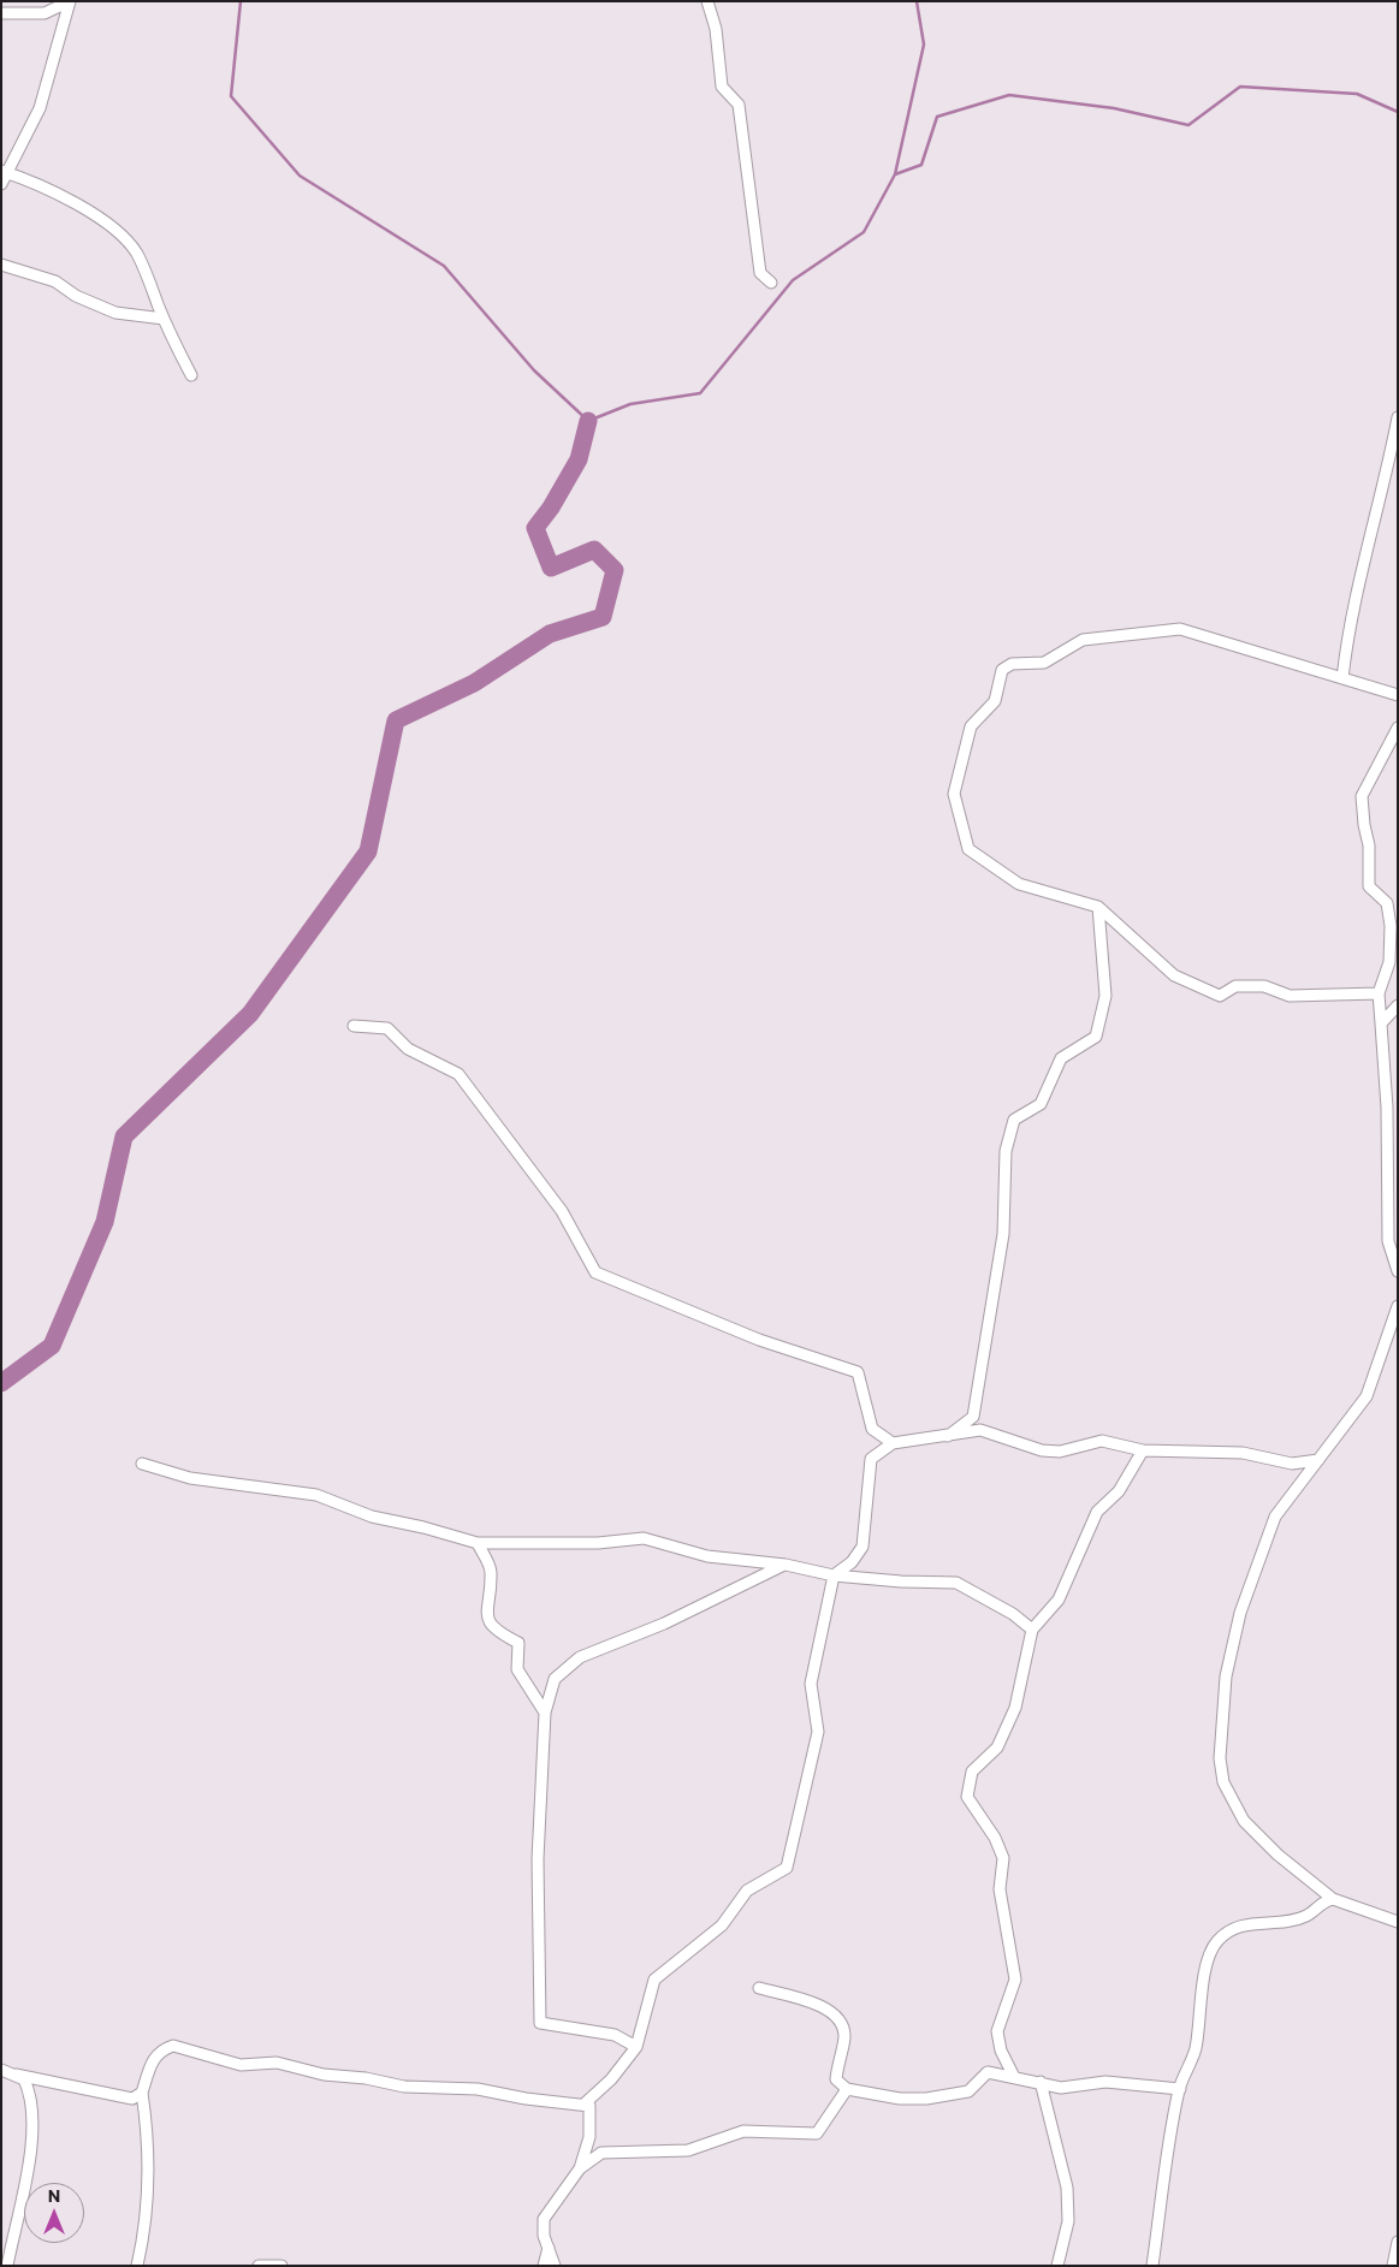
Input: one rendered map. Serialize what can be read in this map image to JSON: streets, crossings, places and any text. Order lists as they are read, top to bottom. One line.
{"north":"top"}
